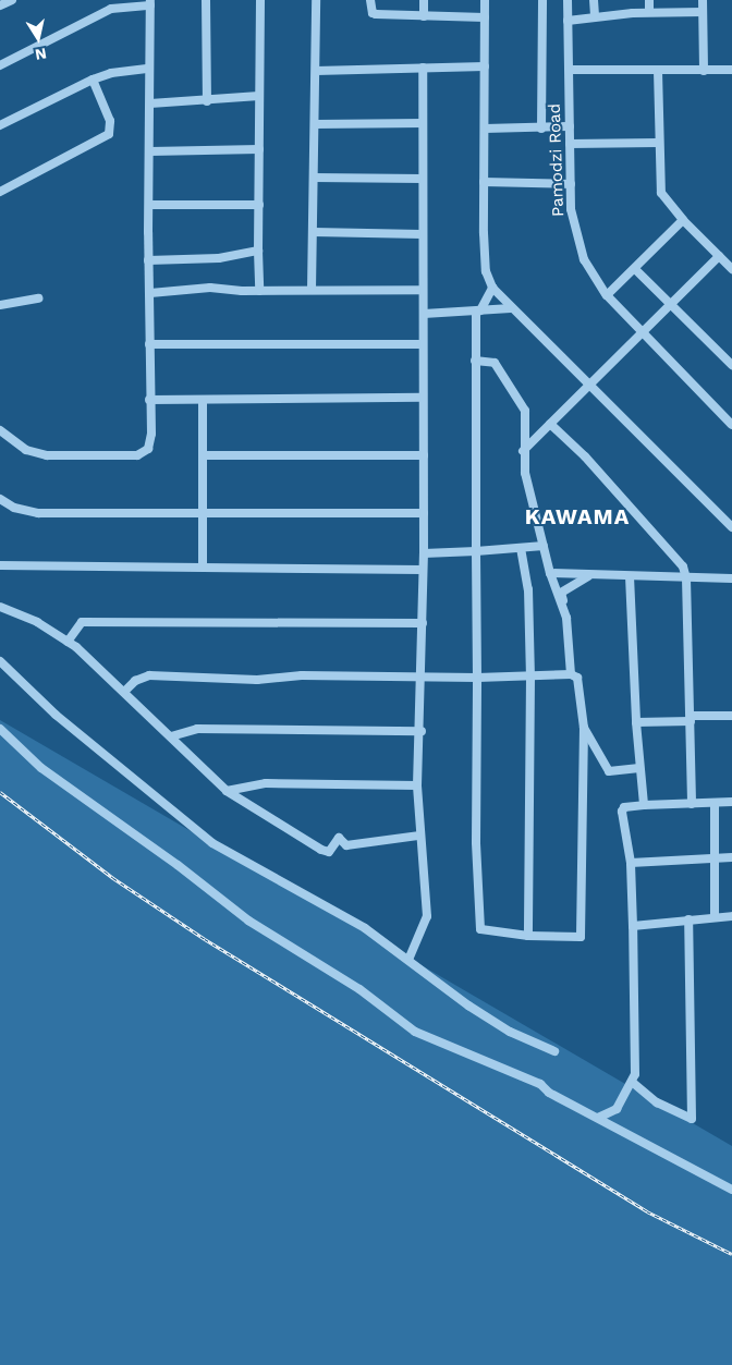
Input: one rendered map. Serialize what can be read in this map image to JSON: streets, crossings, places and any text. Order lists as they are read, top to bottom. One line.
{"streets":{"street":["Pamodzi Road"]},"districts":["KAWAMA"],"north":"bottom"}
